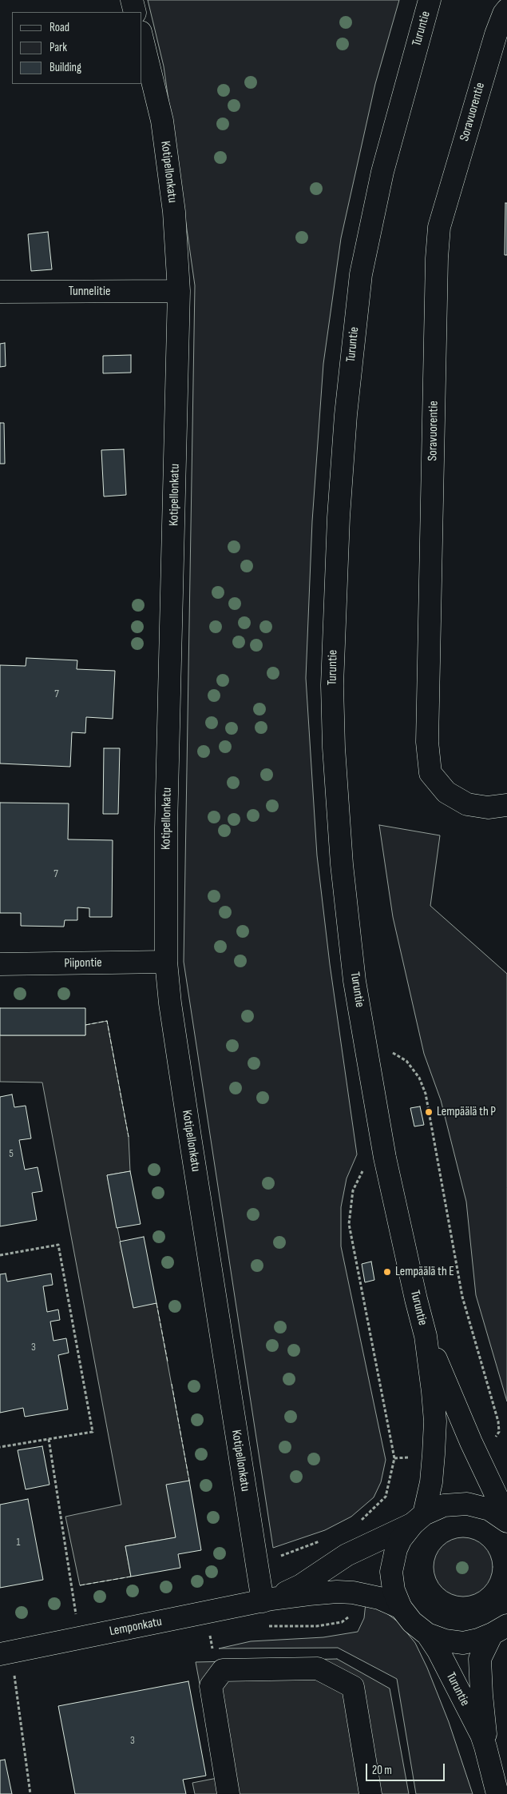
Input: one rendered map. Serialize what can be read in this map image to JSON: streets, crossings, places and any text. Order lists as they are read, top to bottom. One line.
{"streets":{"street":["Turuntie","Soravuorentie","Kotipellonkatu","Tunnelitie","Piipontie","Lemponkatu"]},"crossings":[["Turuntie","Lemponkatu"],["Kotipellonkatu","Tunnelitie"],["Kotipellonkatu","Piipontie"],["Kotipellonkatu","Lemponkatu"]],"places":["Lempäälä th P","Lempäälä th E"],"house_numbers":["7","7","5","3","1","3"],"legend":["Road","Park","Building"],"scale_bar":"20 m"}
